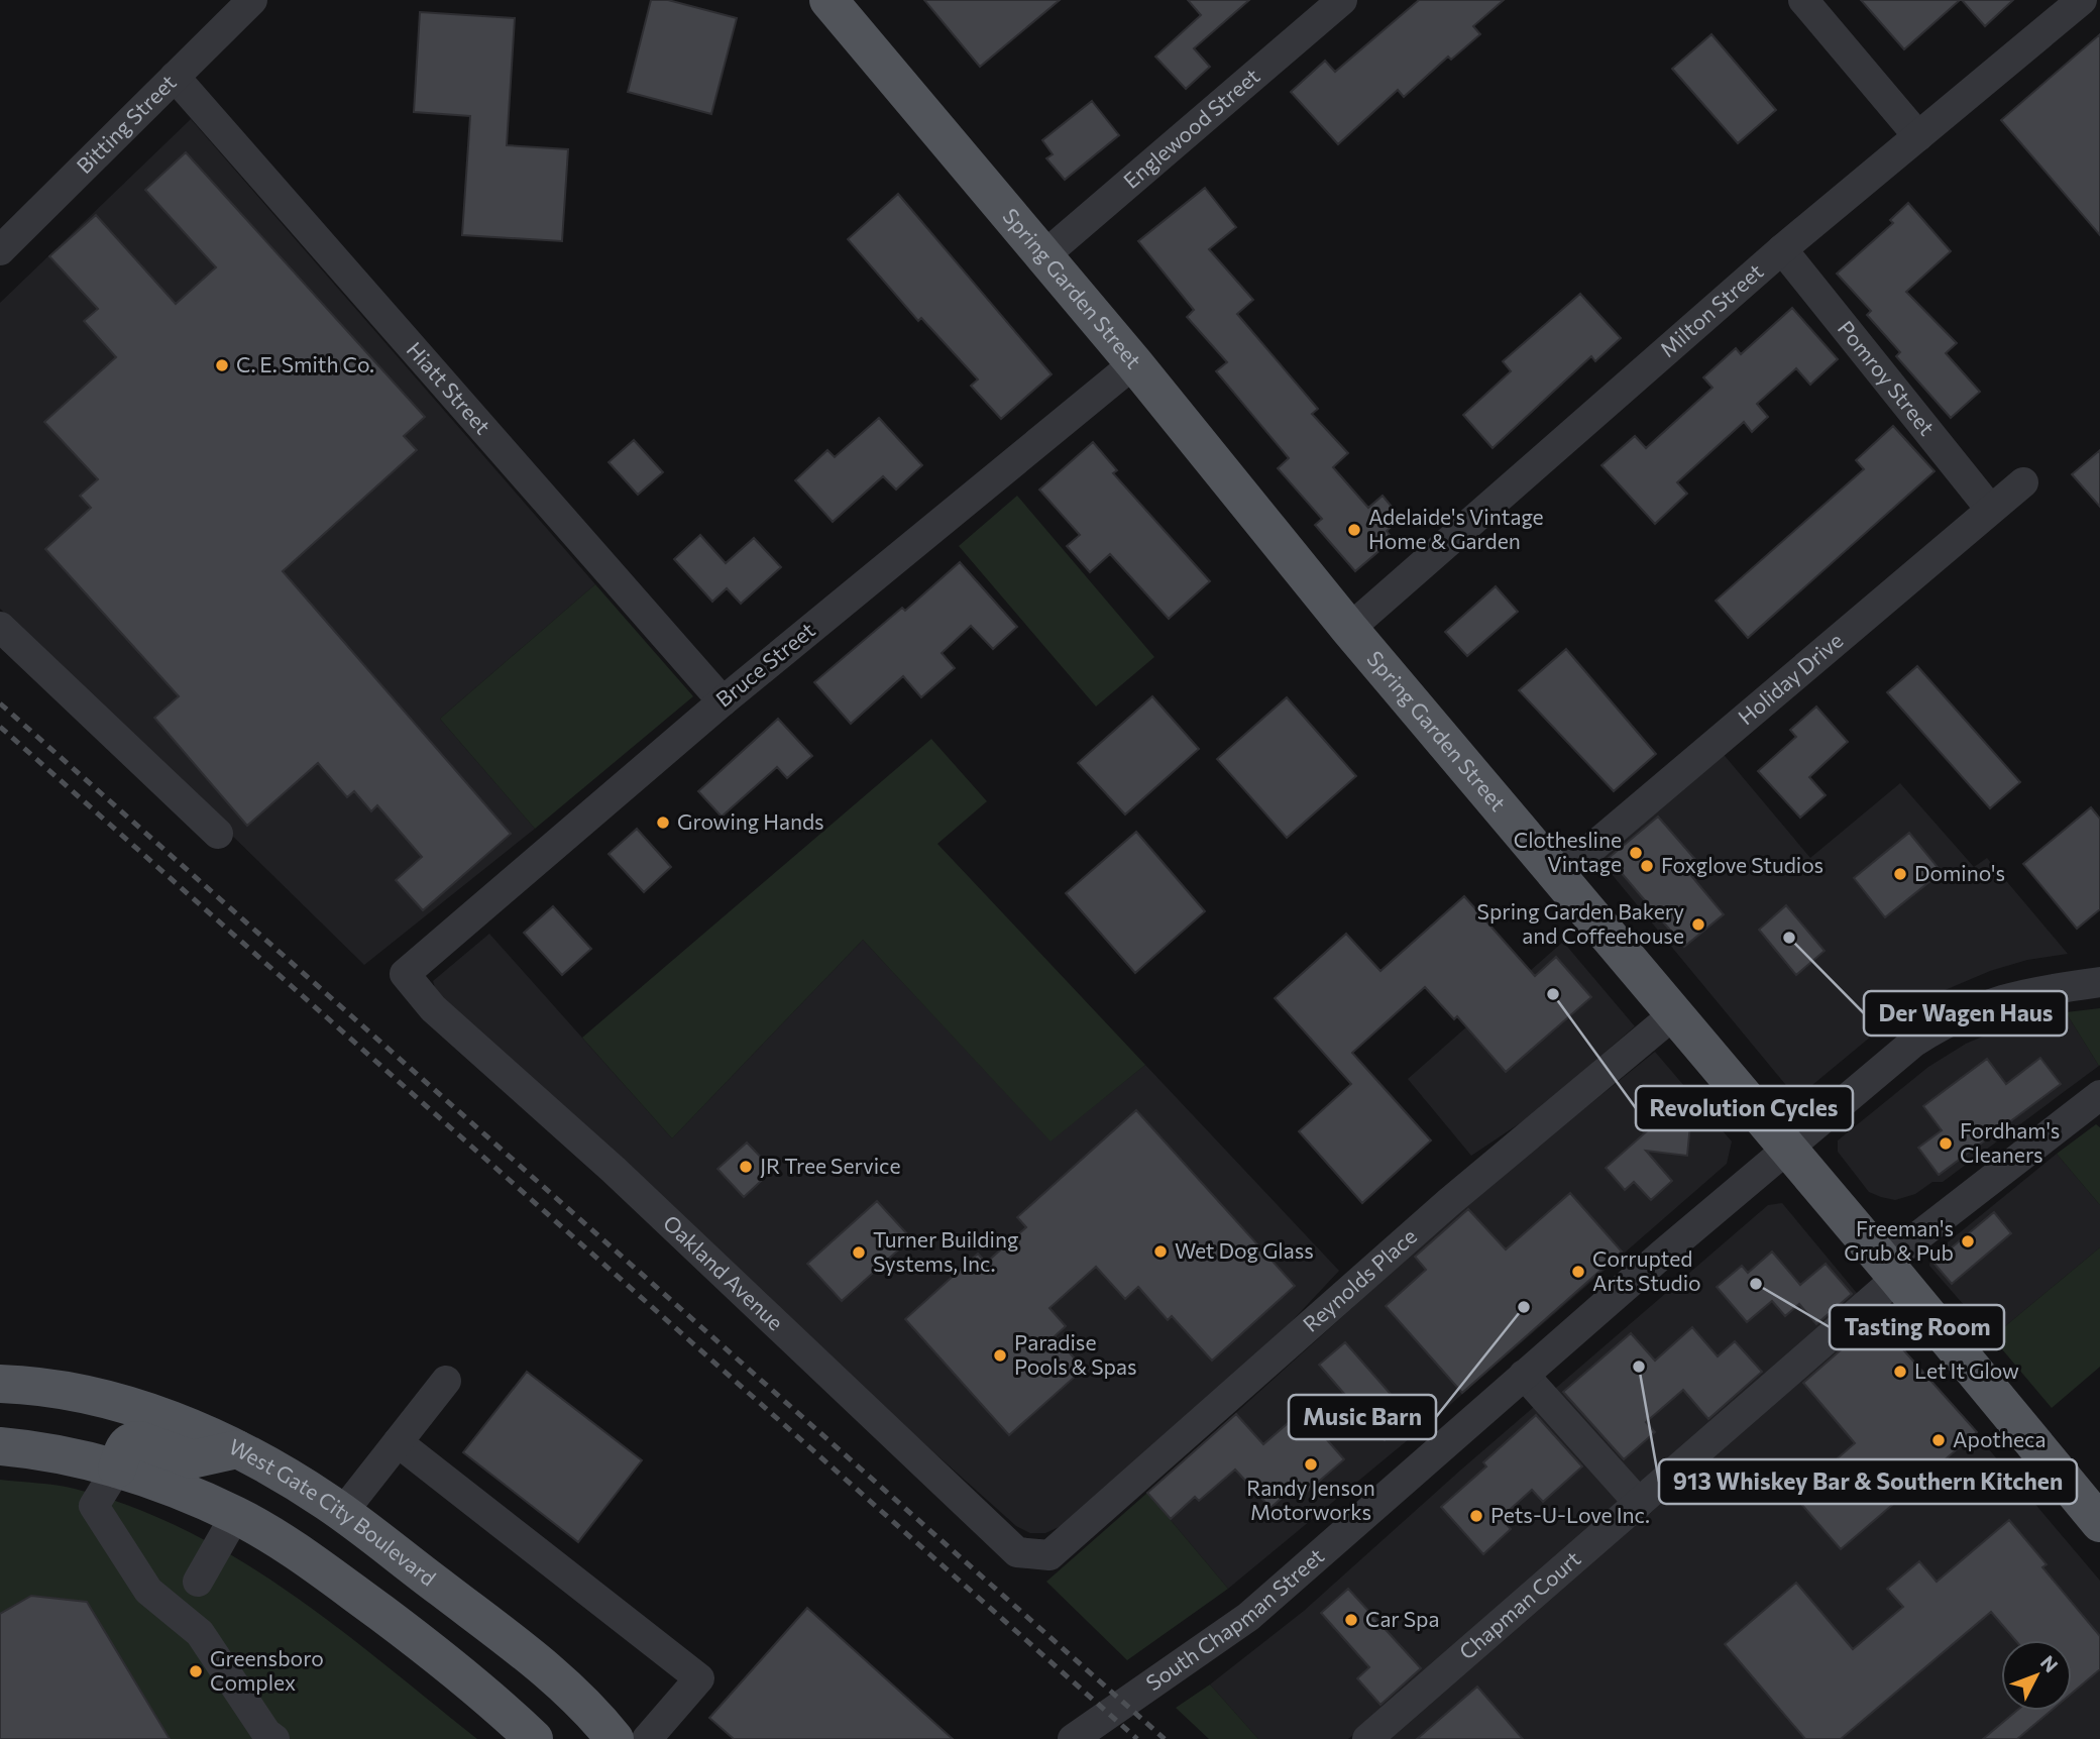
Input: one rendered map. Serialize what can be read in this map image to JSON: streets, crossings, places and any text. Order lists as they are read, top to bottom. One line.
{"streets":{"main road":["Spring Garden Street","West Gate City Boulevard"],"street":["Bitting Street","Englewood Street","Milton Street","Pomroy Street","Hiatt Street","Bruce Street","Holiday Drive","Oakland Avenue","Reynolds Place","Chapman Court","South Chapman Street"]},"crossings":[["Bitting Street","Hiatt Street"],["Englewood Street","Spring Garden Street"],["Spring Garden Street","Milton Street"],["Spring Garden Street","Bruce Street"],["Spring Garden Street","Holiday Drive"],["Spring Garden Street","Reynolds Place"],["Spring Garden Street","Chapman Court"],["Spring Garden Street","South Chapman Street"],["Milton Street","Pomroy Street"],["Pomroy Street","Holiday Drive"],["Hiatt Street","Bruce Street"],["Bruce Street","Oakland Avenue"],["Oakland Avenue","Reynolds Place"]],"places":["C. E. Smith Co.","Adelaide's Vintage Home & Garden","Growing Hands","Clothesline Vintage","Foxglove Studios","Domino's","Spring Garden Bakery and Coffeehouse","Der Wagen Haus","Revolution Cycles","Fordham's Cleaners","JR Tree Service","Freeman's Grub & Pub","Wet Dog Glass","Turner Building Systems, Inc.","Corrupted Arts Studio","Tasting Room","Music Barn","Paradise Pools & Spas","913 Whiskey Bar & Southern Kitchen","Let It Glow","Apotheca","Randy Jenson Motorworks","Pets-U-Love Inc.","Car Spa","Greensboro Complex"],"north":"top right"}
